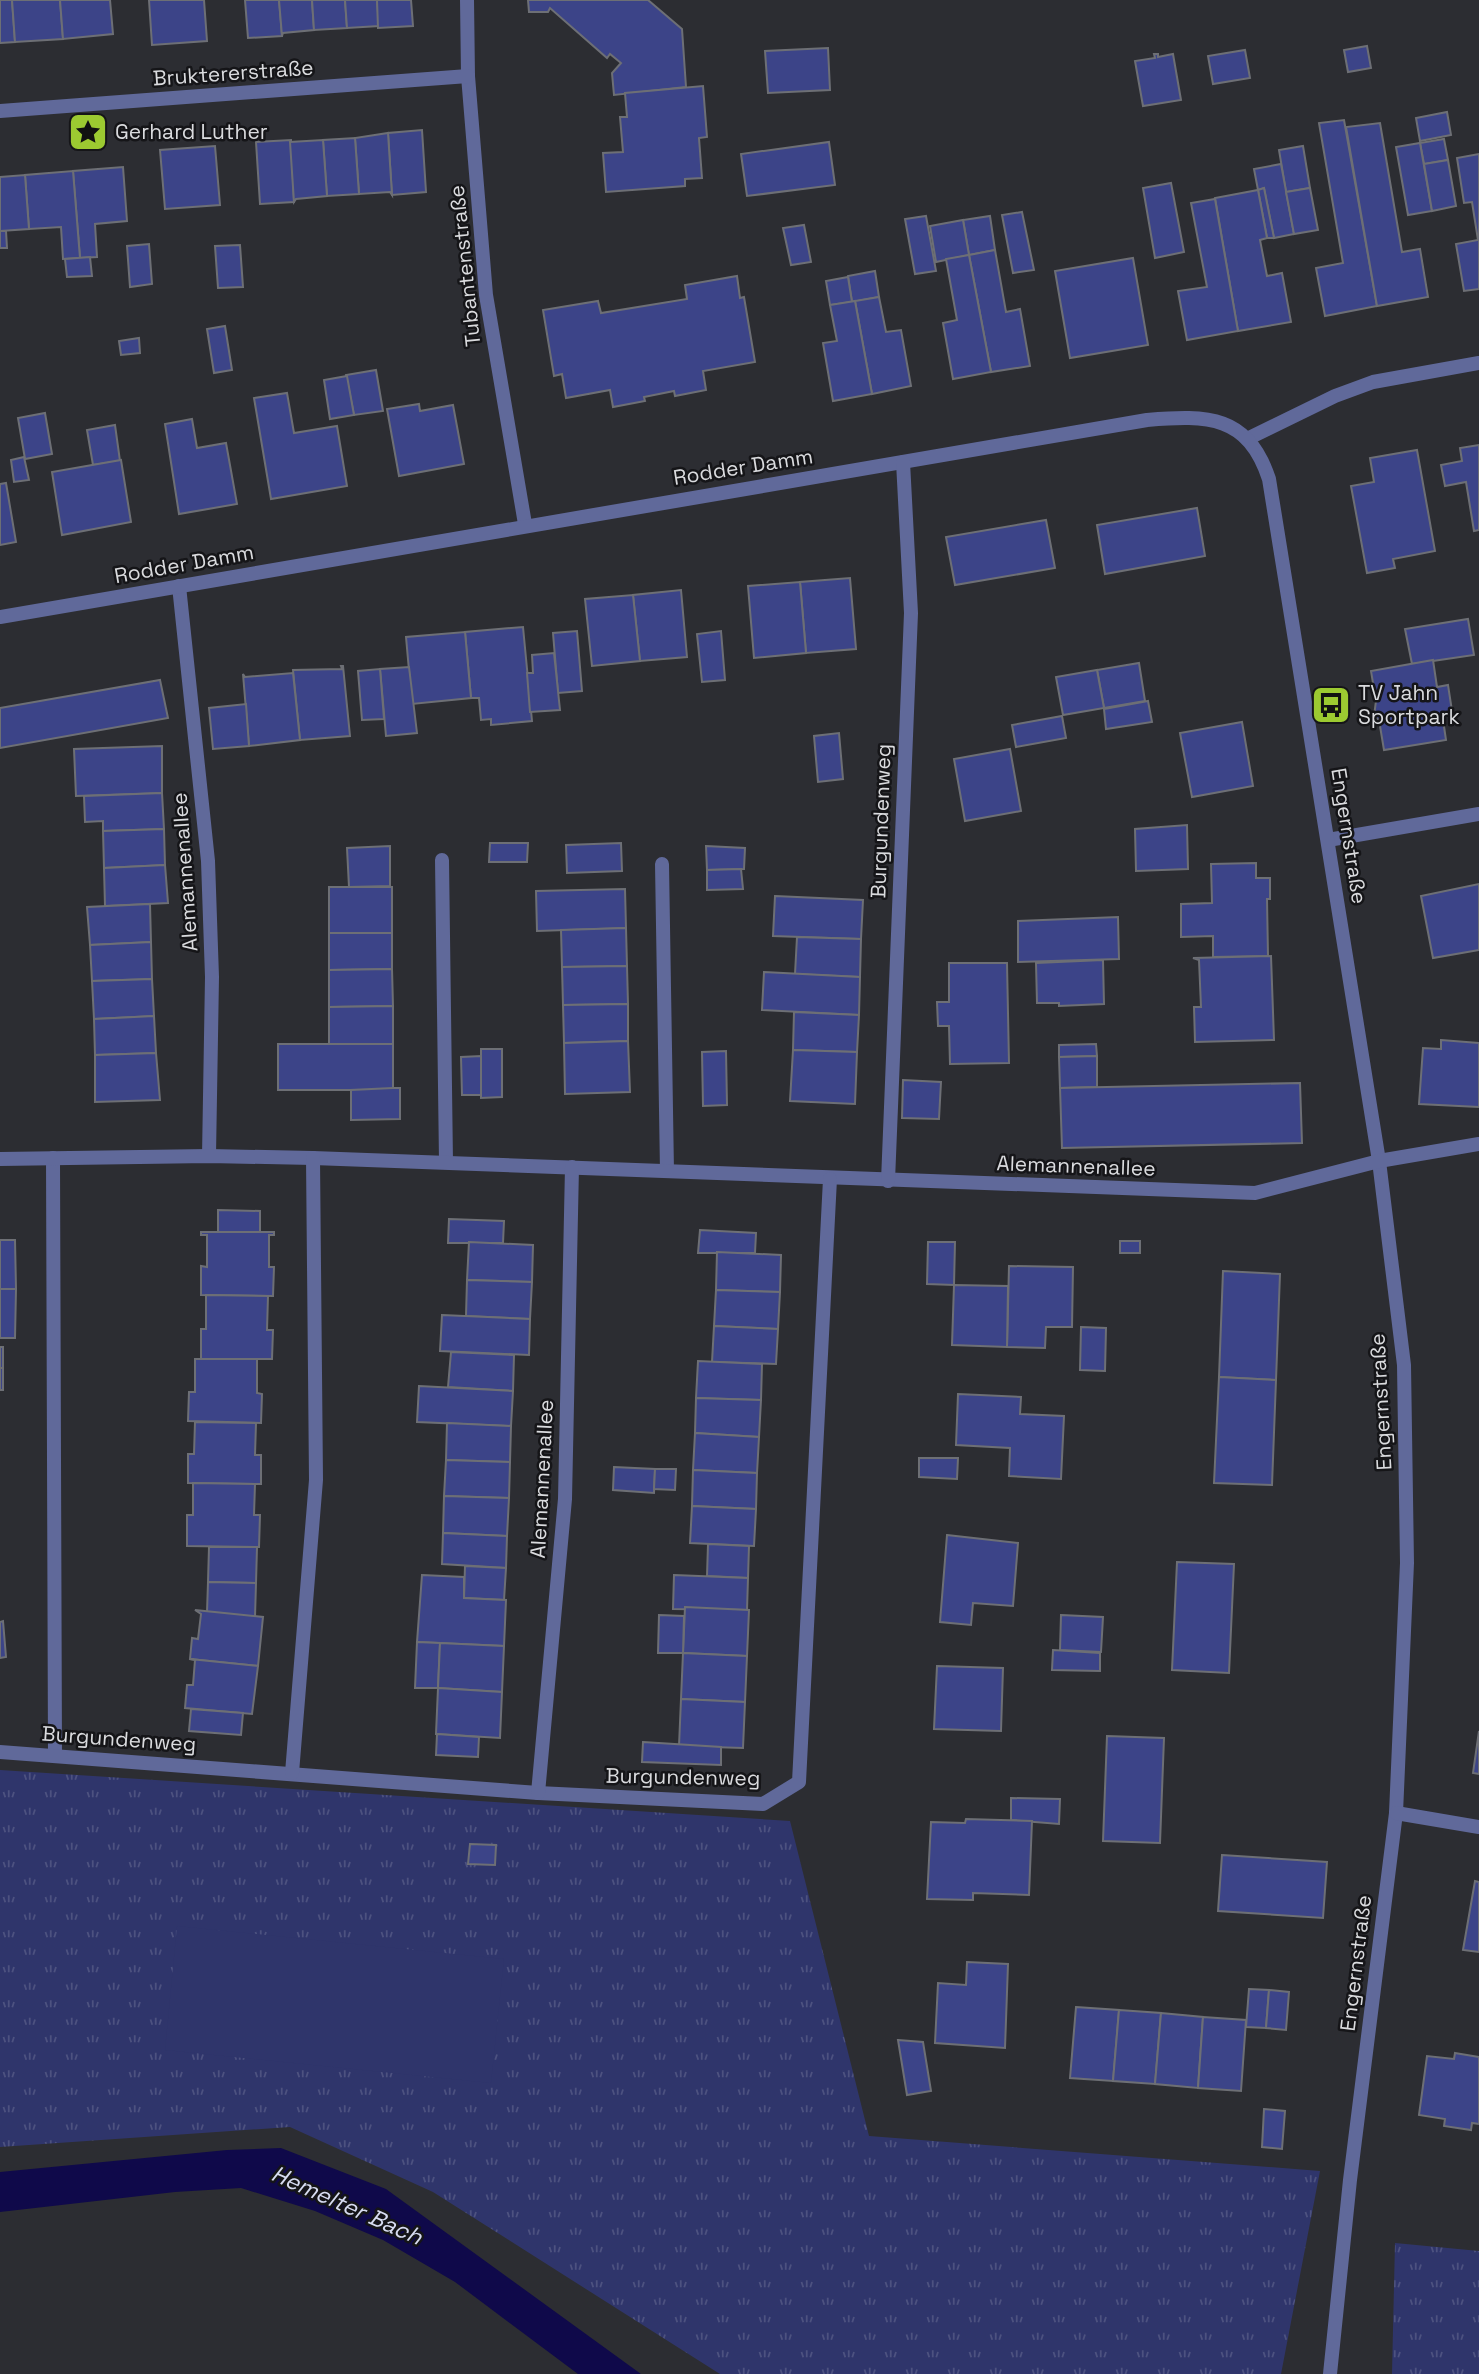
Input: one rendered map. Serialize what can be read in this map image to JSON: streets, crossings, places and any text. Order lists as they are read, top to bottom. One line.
{"streets":{"street":["Bruktererstraße","Tubantenstraße","Rodder Damm","Burgundenweg","Engernstraße","Alemannenallee"]},"crossings":[["Bruktererstraße","Tubantenstraße"],["Tubantenstraße","Rodder Damm"],["Rodder Damm","Burgundenweg"],["Rodder Damm","Engernstraße"],["Rodder Damm","Alemannenallee"],["Burgundenweg","Alemannenallee"],["Engernstraße","Alemannenallee"]],"water":["Hemelter Bach"],"places":{"place":["Gerhard Luther"],"bus stop":["TV Jahn Sportpark"]}}
